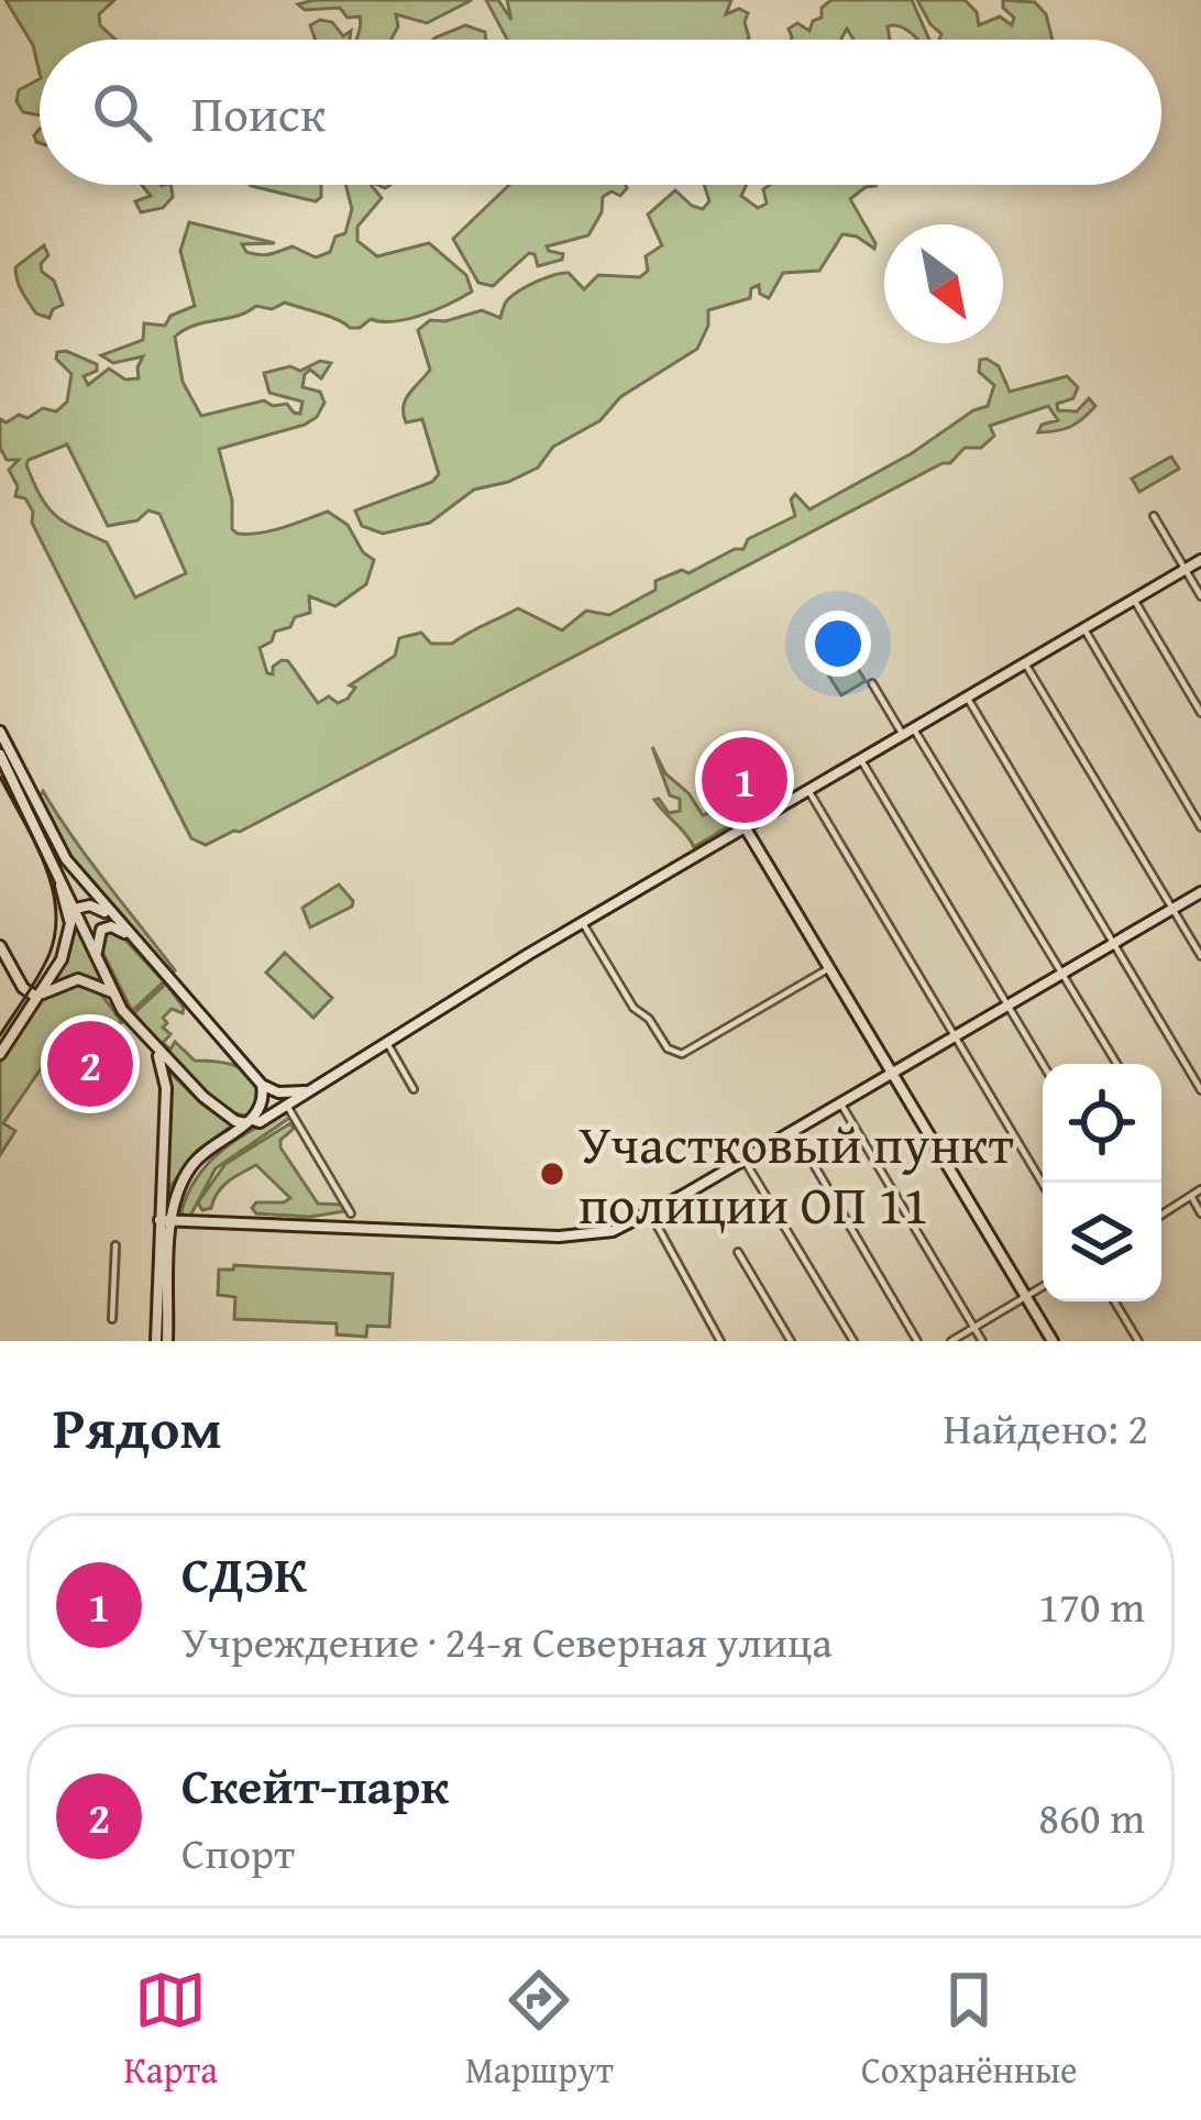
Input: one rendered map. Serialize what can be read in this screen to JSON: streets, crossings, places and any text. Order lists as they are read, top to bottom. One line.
{"places":["Участковый пункт полиции ОП 11"],"north":"bottom right","page":{"search":"Поиск","pins":["1","2"],"heading":["Рядом","Найдено: 2"],"list":[{"mark":"1","name":"СДЭК","note":"Учреждение · 24-я Северная улица","value":"170 m"},{"mark":"2","name":"Скейт-парк","note":"Спорт","value":"860 m"}],"nav":["Карта","Маршрут","Сохранённые"]}}
